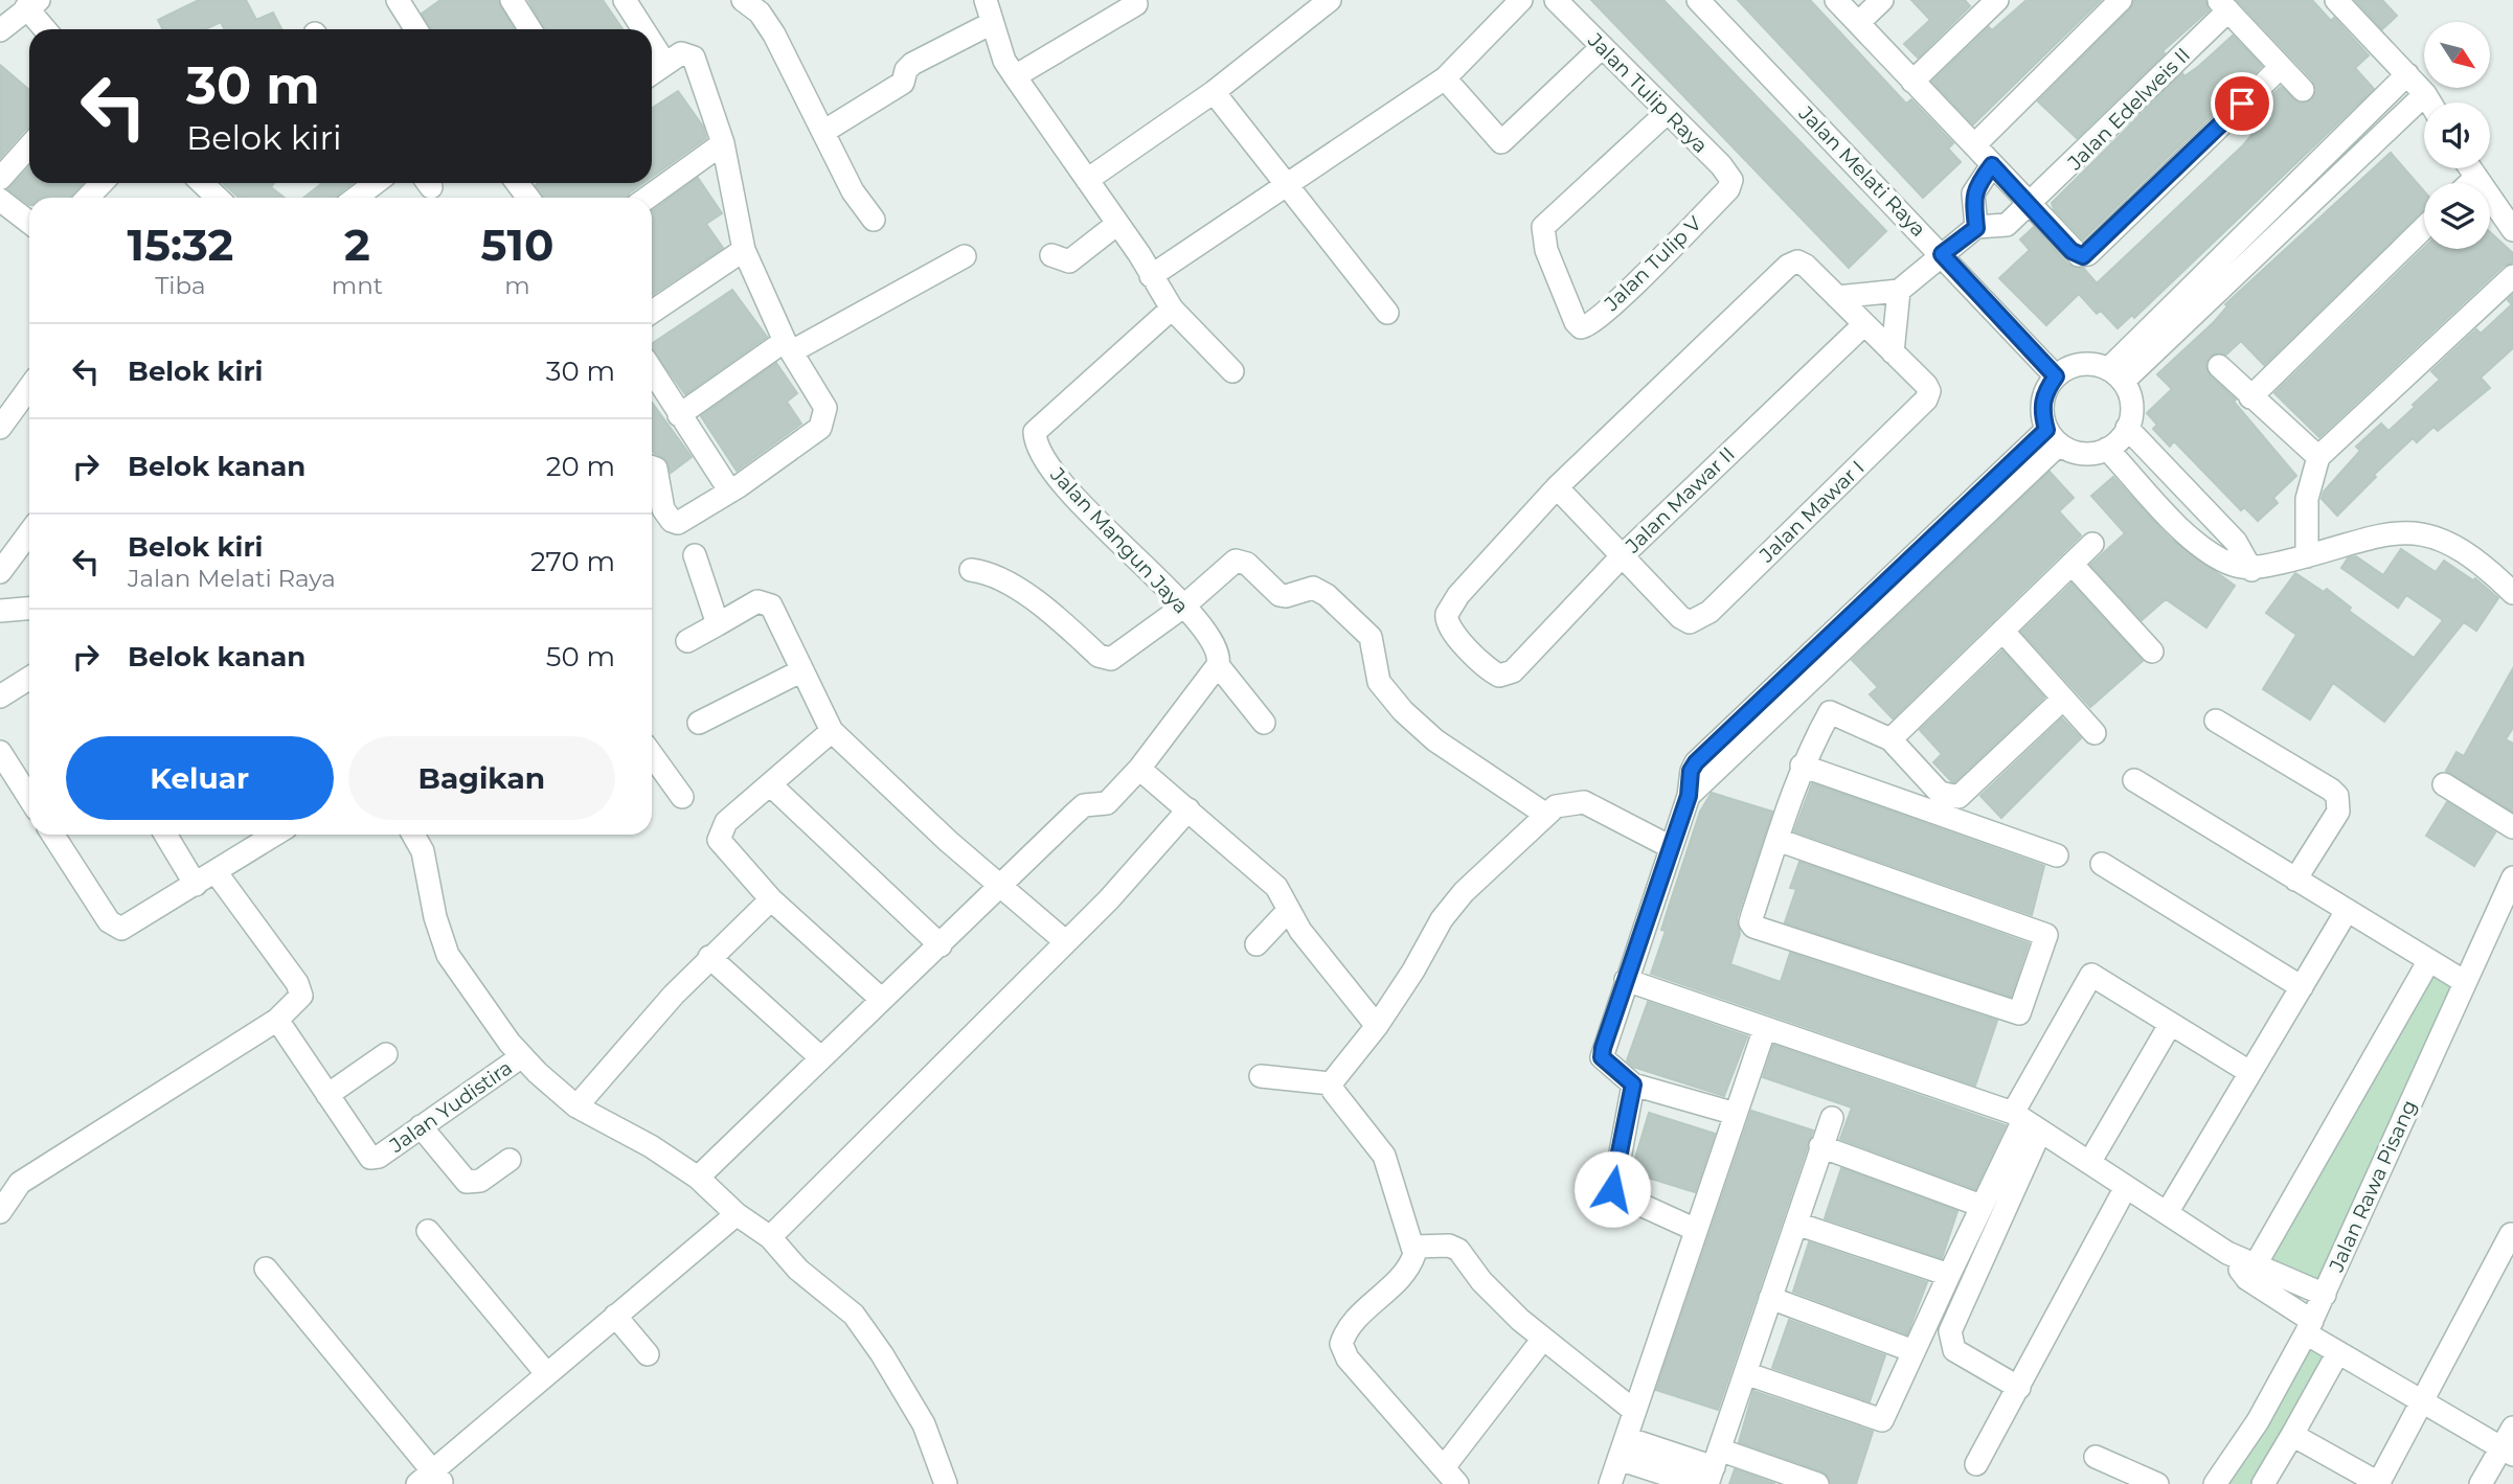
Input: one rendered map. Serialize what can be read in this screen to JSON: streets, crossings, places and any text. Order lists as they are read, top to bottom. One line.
{"streets":{"street":["Jalan Tulip Raya","Jalan Edelweis II","Jalan Melati Raya","Jalan Tulip V","Jalan Mawar II","Jalan Mawar I","Jalan Mangun Jaya","Jalan Yudistira","Jalan Rawa Pisang"]},"crossings":[["Jalan Tulip Raya","Jalan Tulip V"],["Jalan Mawar II","Jalan Mawar I"]],"north":"bottom right","page":{"turn":["30 m","Belok kiri"],"eta":["15:32","Tiba","2","mnt","510","m"],"list":[{"name":"Belok kiri","value":"30 m"},{"name":"Belok kanan","value":"20 m"},{"name":"Belok kiri","note":"Jalan Melati Raya","value":"270 m"},{"name":"Belok kanan","value":"50 m"}],"buttons":["Keluar","Bagikan"]}}
